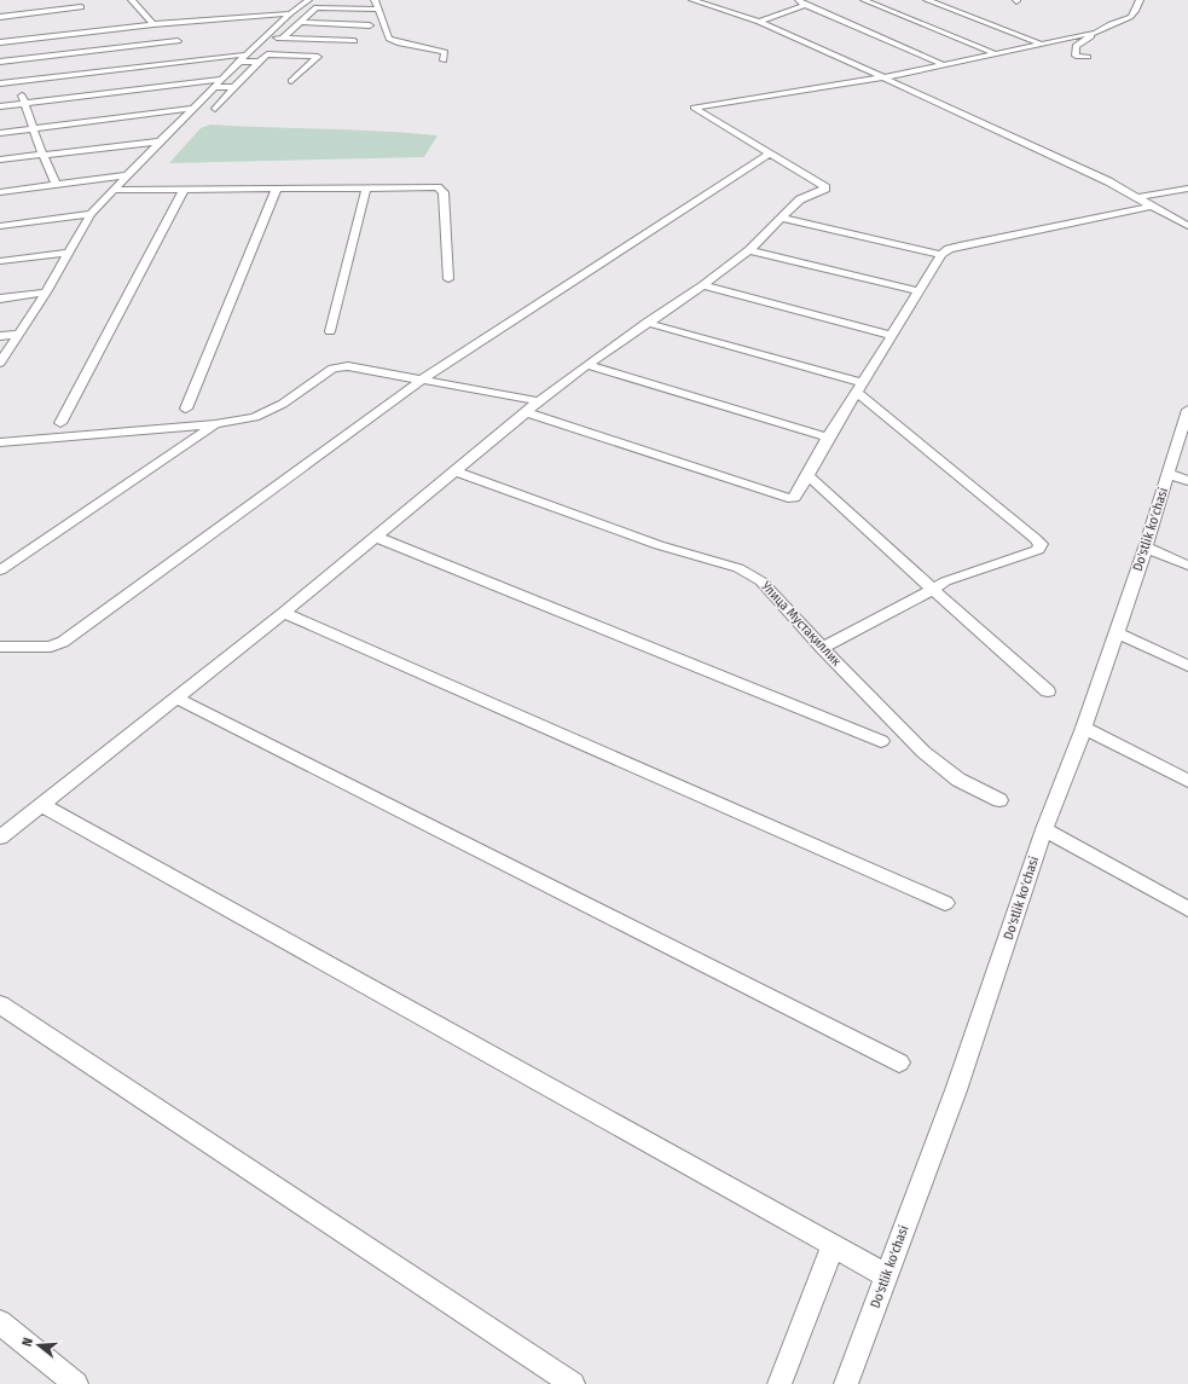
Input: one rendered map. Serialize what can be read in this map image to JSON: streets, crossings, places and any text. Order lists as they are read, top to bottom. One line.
{"streets":{"street":["Do'stlik ko'chasi","Улица Мустақиллик"]},"north":"left"}
